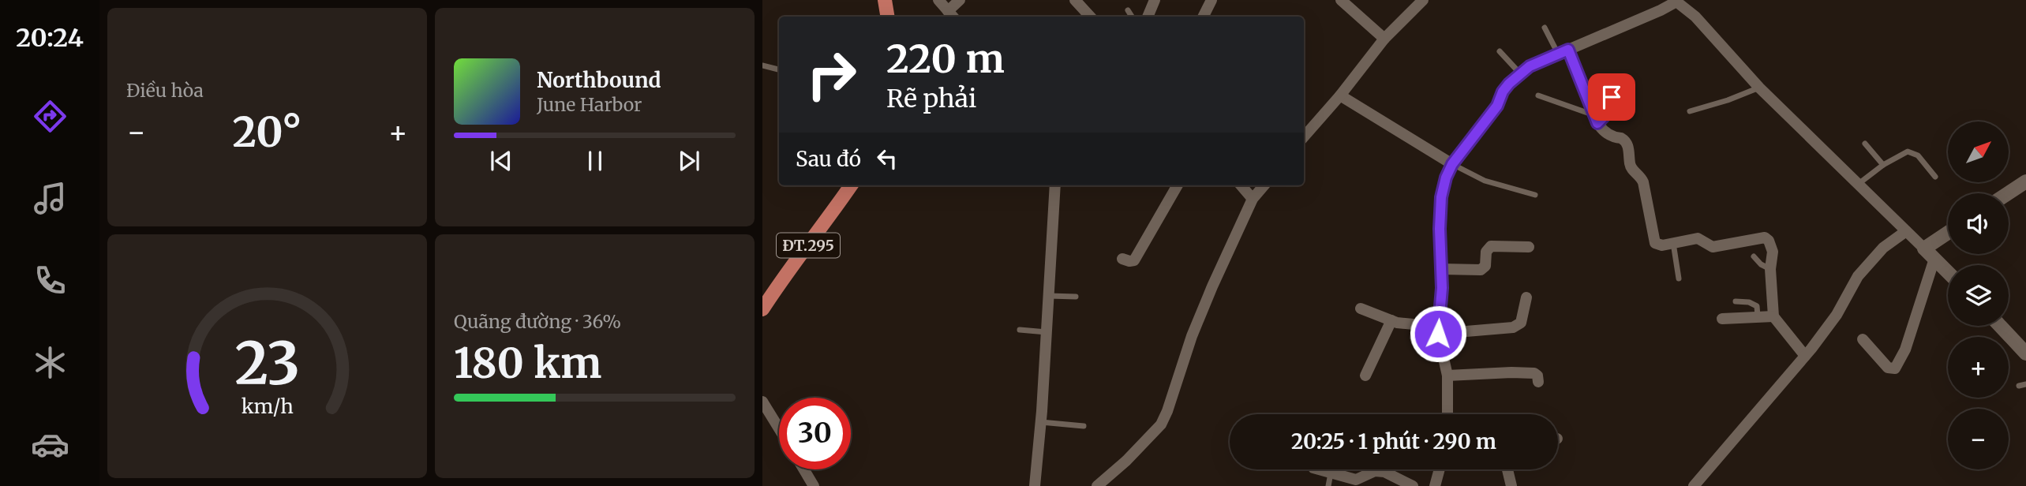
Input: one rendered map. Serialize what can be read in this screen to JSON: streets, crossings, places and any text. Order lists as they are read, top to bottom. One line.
{"streets":{"main road":["ĐT.295"]},"north":"top right","page":{"tabs":"20:24","tile":["Điều hòa",["Quãng đường · 36%","180 km"]],"turn":["220 m","Rẽ phải"],"song":["Northbound","June Harbor"],"heat":["−","20°","+"],"map_buttons":["+","−"],"then":"Sau đó","limit":"30","trip":"20:25 · 1 phút · 290 m","gauge":["23","km/h"]}}
